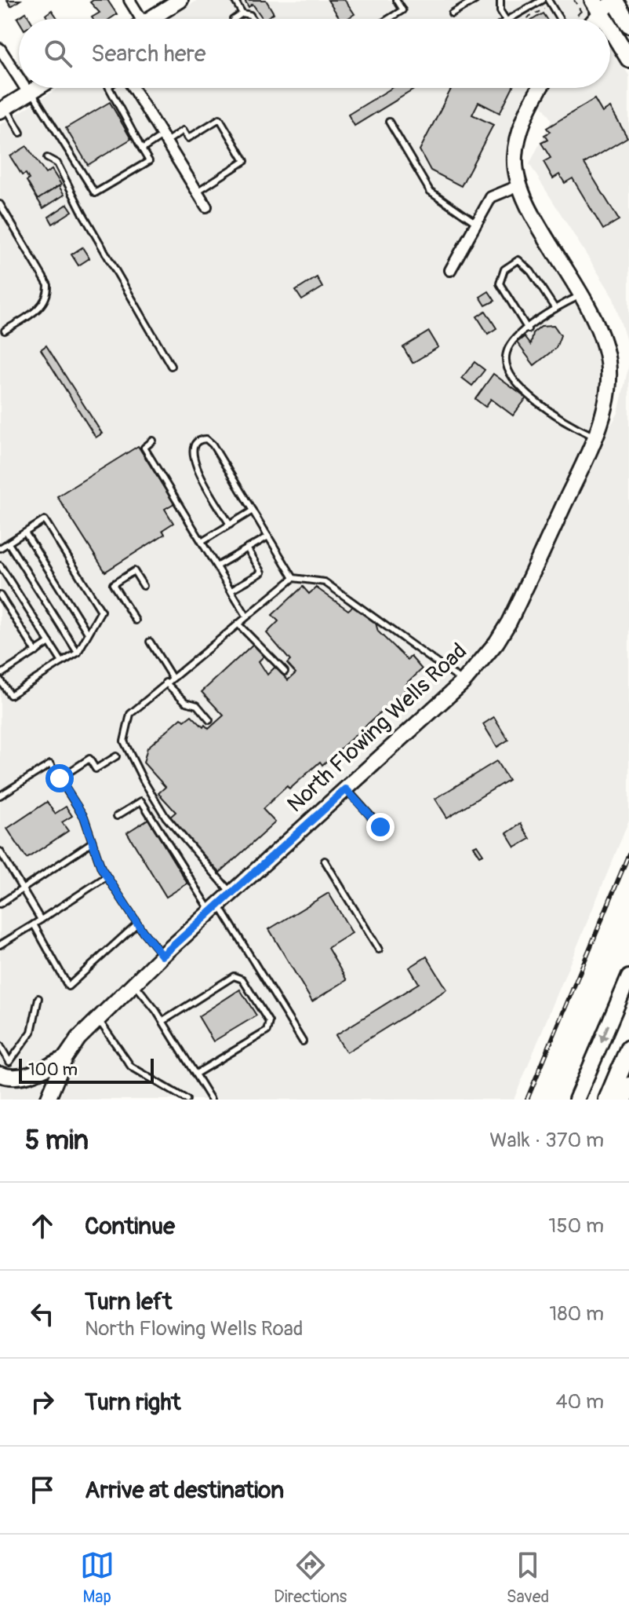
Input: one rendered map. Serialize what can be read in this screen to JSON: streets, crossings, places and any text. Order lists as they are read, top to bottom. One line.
{"streets":{"street":["North Flowing Wells Road"]},"scale_bar":"100 m","page":{"search":"Search here","scale":"100 m","heading":["5 min","Walk · 370 m"],"list":[["Continue","150 m"],["Turn left","North Flowing Wells Road","180 m"],["Turn right","40 m"],"Arrive at destination"],"nav":["Map","Directions","Saved"]}}
